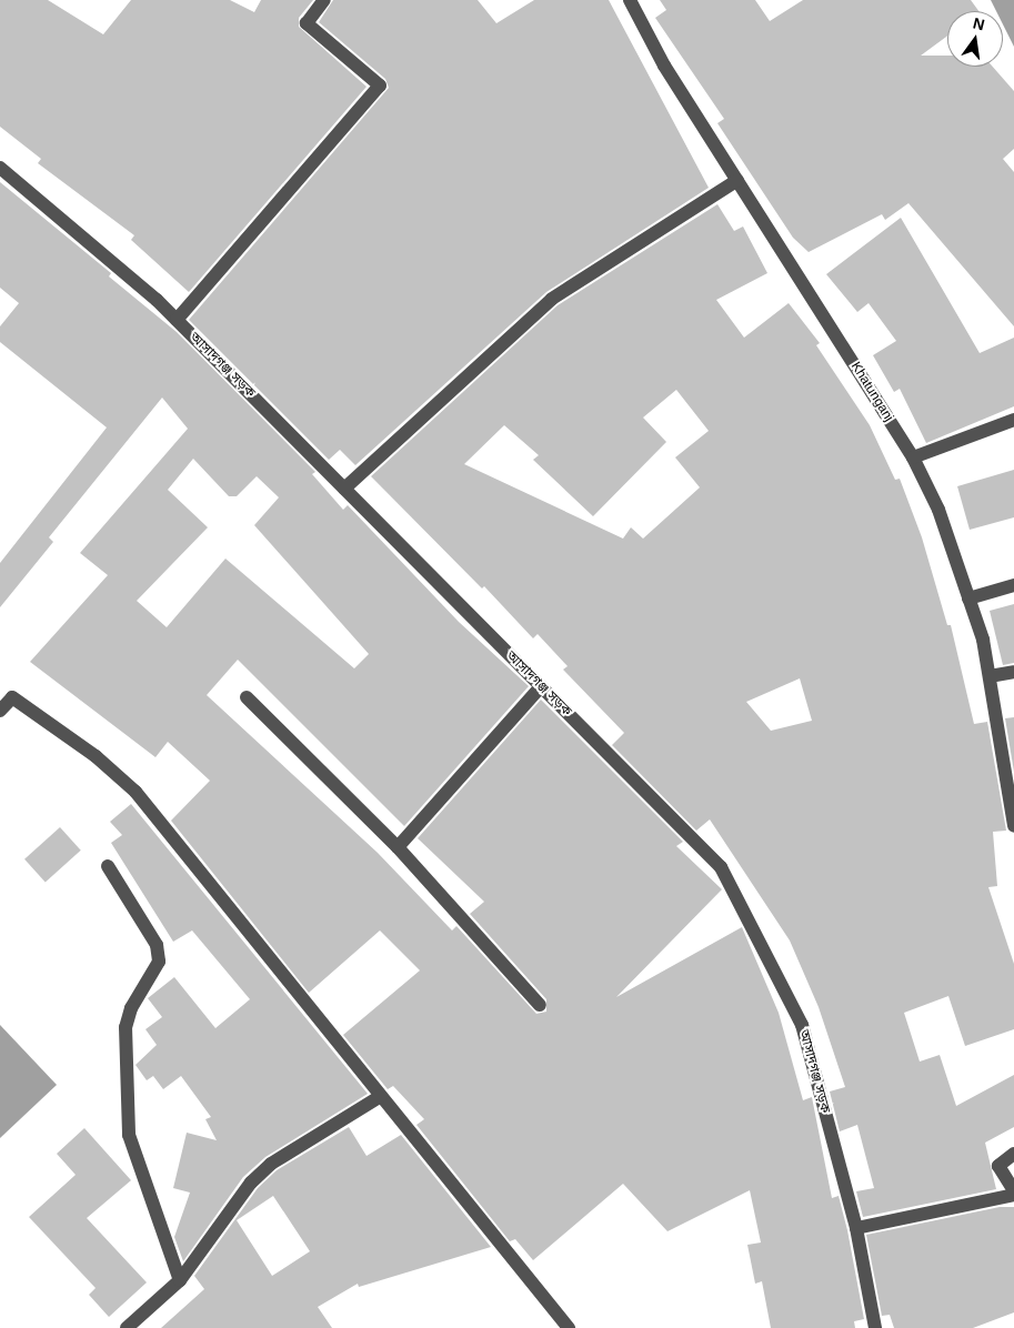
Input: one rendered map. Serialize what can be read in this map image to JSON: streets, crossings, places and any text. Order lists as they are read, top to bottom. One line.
{"streets":{"street":["আসাদগঞ্জ সড়ক","Khatunganj"]},"north":"top"}
